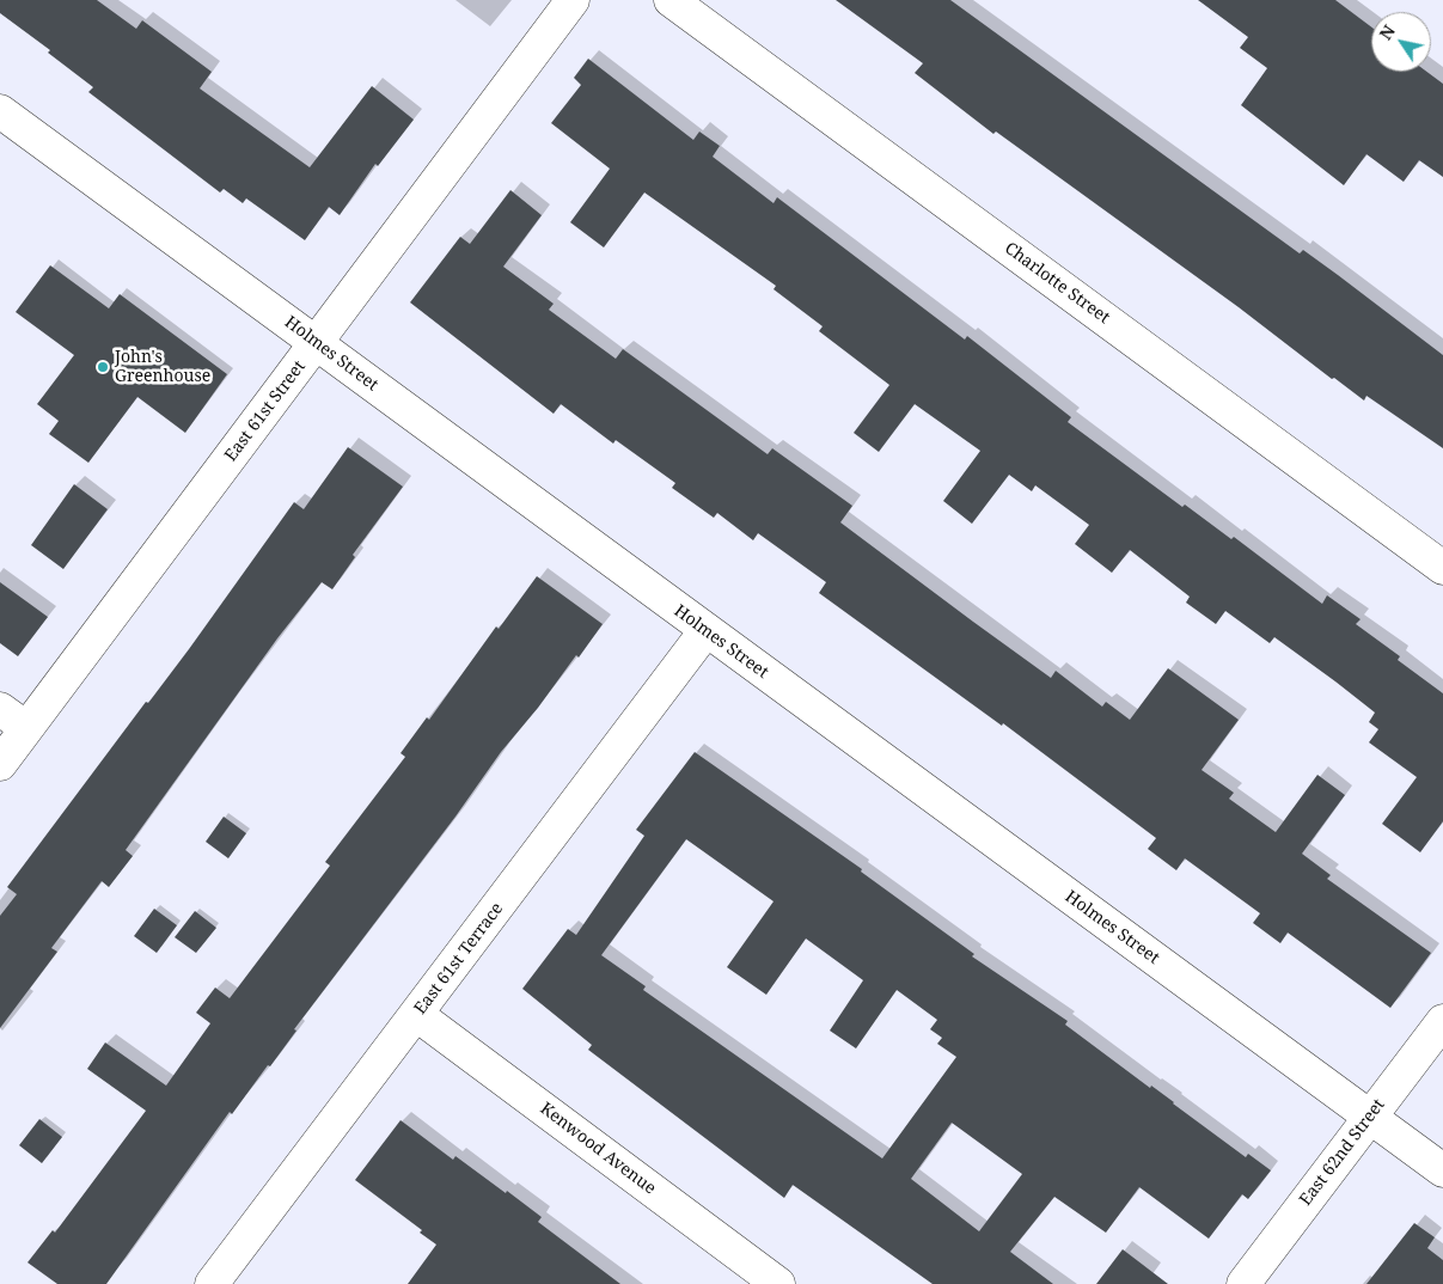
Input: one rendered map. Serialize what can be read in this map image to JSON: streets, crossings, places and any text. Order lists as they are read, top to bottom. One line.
{"streets":{"street":["Charlotte Street","Holmes Street","East 61st Street","East 61st Terrace","Kenwood Avenue","East 62nd Street"]},"crossings":[["Holmes Street","East 61st Street"],["Holmes Street","East 61st Terrace"],["Holmes Street","East 62nd Street"],["East 61st Terrace","Kenwood Avenue"]],"places":["John's Greenhouse"],"north":"top left"}
